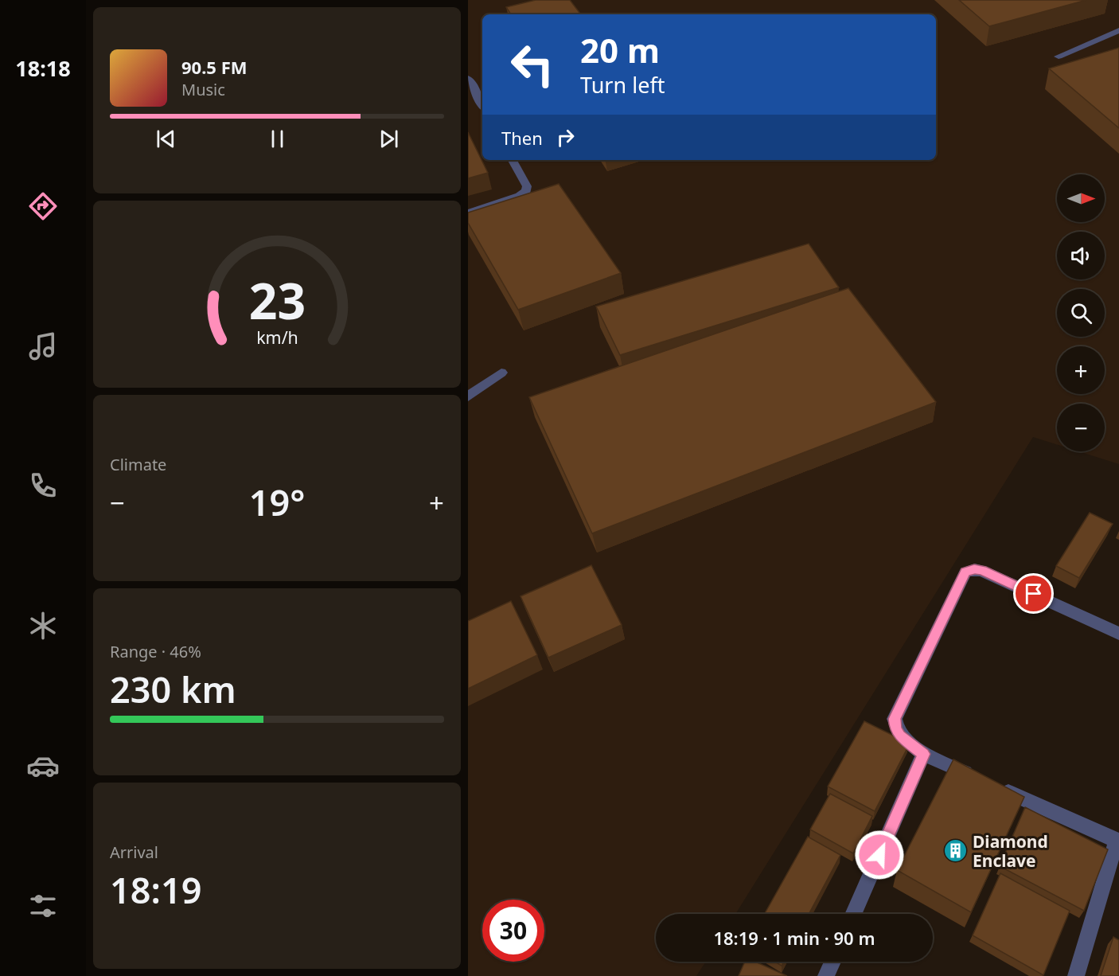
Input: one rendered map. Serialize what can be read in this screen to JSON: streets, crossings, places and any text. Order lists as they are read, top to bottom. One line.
{"places":{"building":["Diamond Enclave"]},"north":"right","page":{"tabs":"18:18","turn":["20 m","Turn left"],"song":["90.5 FM","Music"],"then":"Then","map_buttons":["+","−"],"tile":["Climate",["Range · 46%","230 km"],["Arrival","18:19"]],"heat":["−","19°","+"],"limit":"30","trip":"18:19 · 1 min · 90 m","gauge":["23","km/h"]}}
